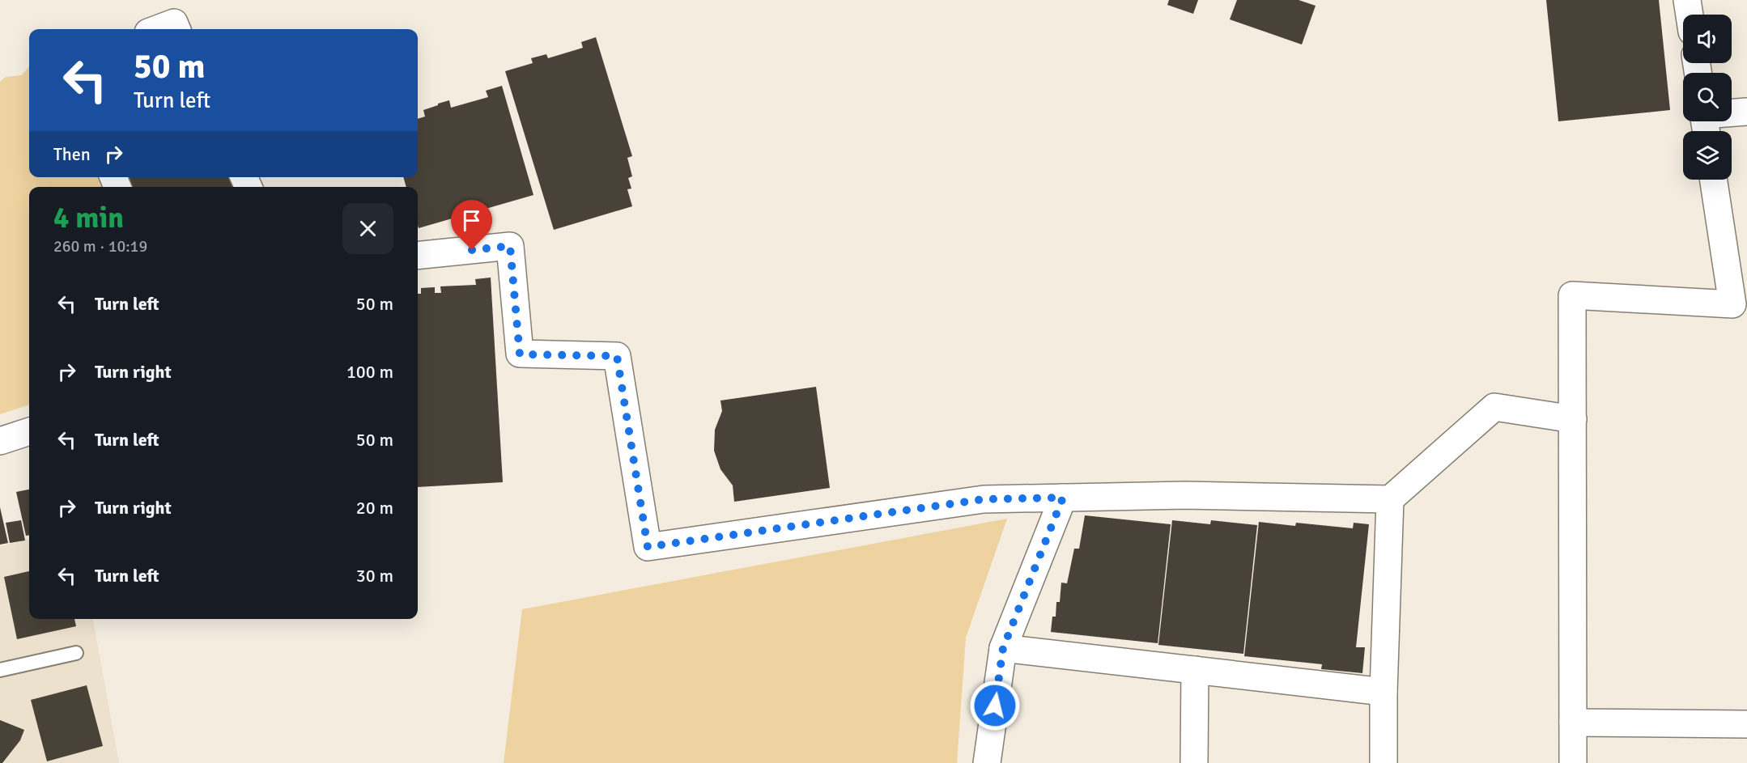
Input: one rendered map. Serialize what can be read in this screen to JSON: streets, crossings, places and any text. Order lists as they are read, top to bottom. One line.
{"page":{"turn":["50 m","Turn left"],"then":"Then","heading":["4 min","260 m · 10:19"],"list":[{"name":"Turn left","value":"50 m"},{"name":"Turn right","value":"100 m"},{"name":"Turn left","value":"50 m"},{"name":"Turn right","value":"20 m"},{"name":"Turn left","value":"30 m"}]}}
